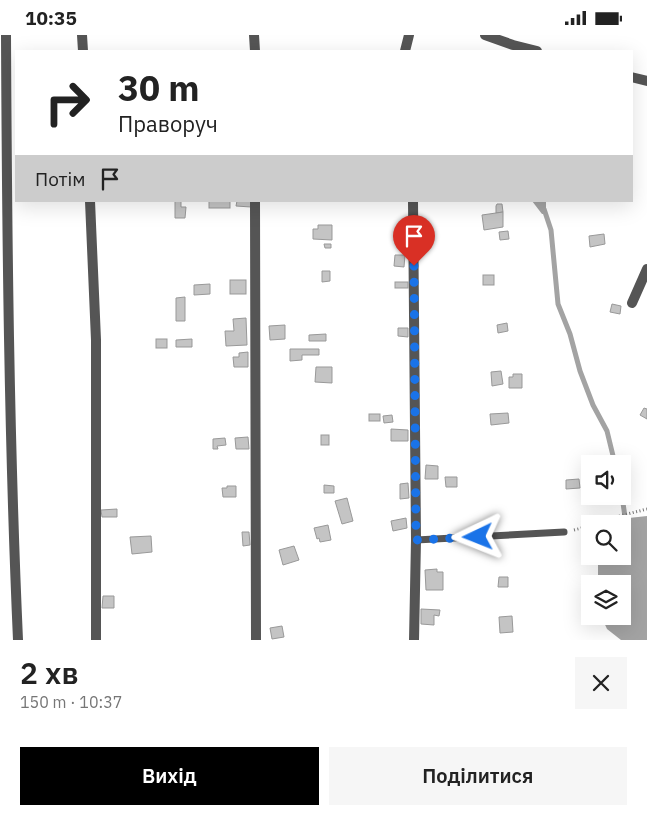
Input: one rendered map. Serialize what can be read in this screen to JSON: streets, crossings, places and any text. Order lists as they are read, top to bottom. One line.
{"page":{"status":"10:35","turn":["30 m","Праворуч"],"then":"Потім","heading":["2 хв","150 m · 10:37"],"buttons":["Вихід","Поділитися"]}}
